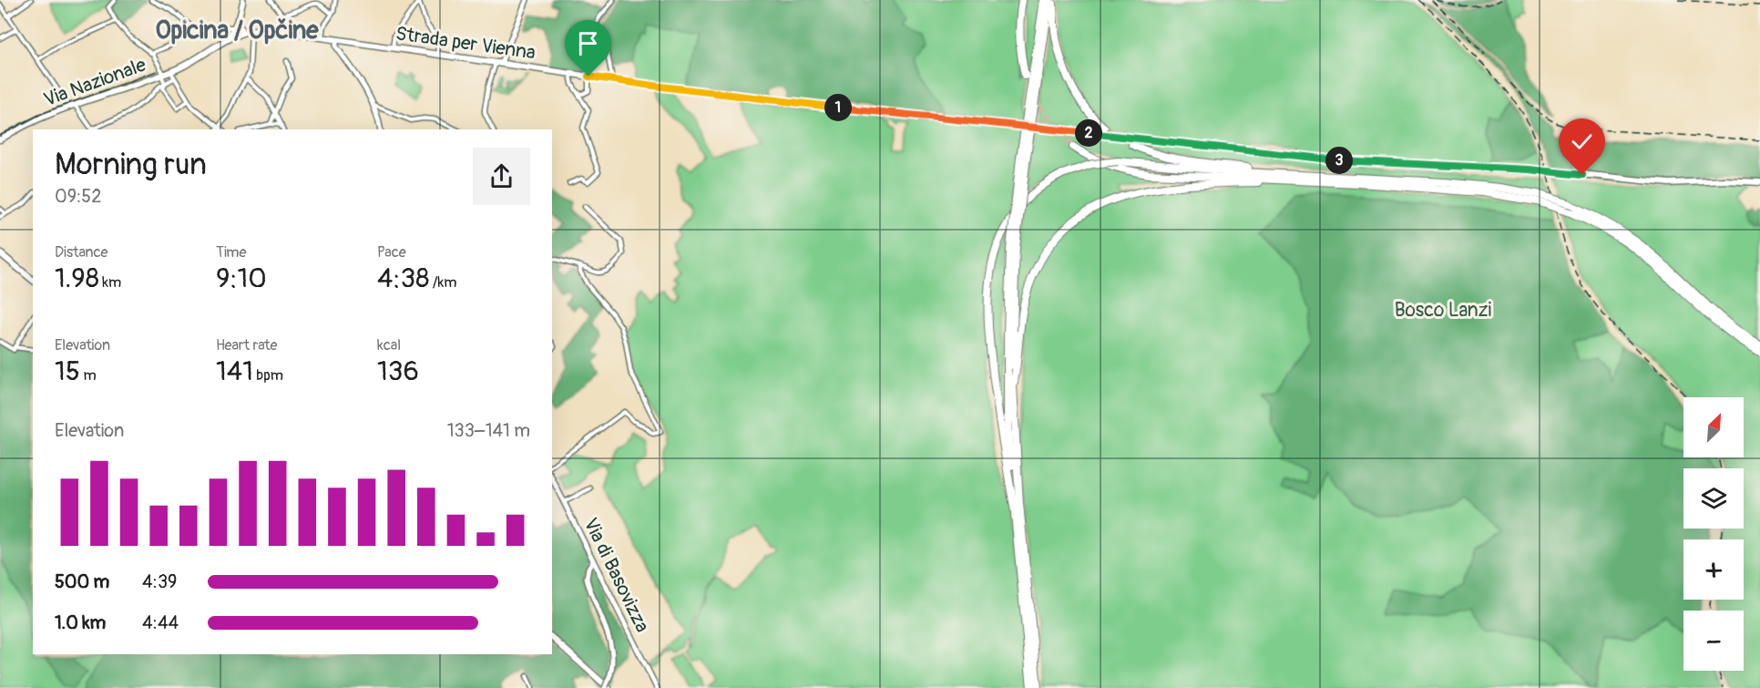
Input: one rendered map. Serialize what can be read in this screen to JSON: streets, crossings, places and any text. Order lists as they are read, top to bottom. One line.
{"streets":{"main road":["Strada per Vienna","Via Nazionale","Via di Basovizza"]},"crossings":[["Strada per Vienna","Via Nazionale"]],"districts":["Opicina / Opčine"],"parks":["Bosco Lanzi"],"north":"top right","page":{"pins":["1","2","3"],"heading":["Morning run","09:52"],"stats":[["Distance","1.98 km"],["Time","9:10"],["Pace","4:38 /km"],["Elevation","15 m"],["Heart rate","141 bpm"],["kcal","136"]],"map_buttons":["+","−"],"chart":["Elevation","133–141 m"],"list":[{"name":"500 m","note":"4:39"},{"name":"1.0 km","note":"4:44"}]}}
